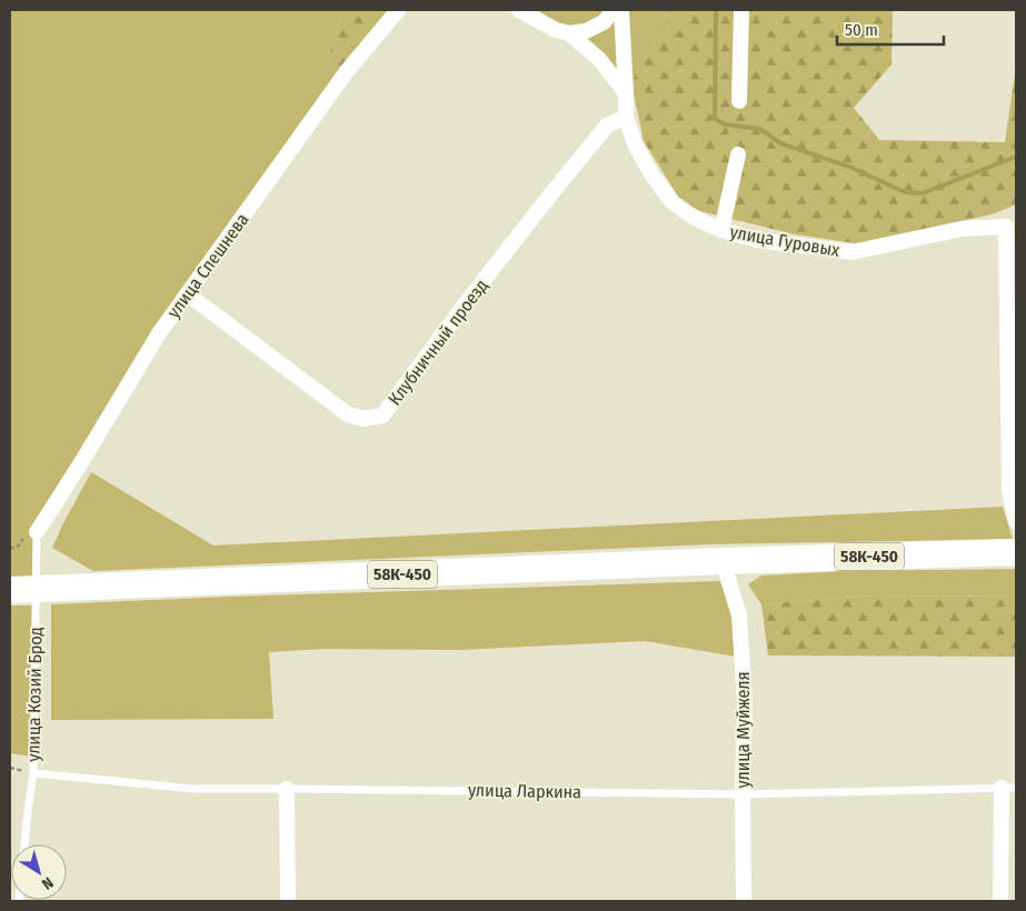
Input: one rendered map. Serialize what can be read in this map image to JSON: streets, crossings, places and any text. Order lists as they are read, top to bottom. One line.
{"streets":{"highway":["58К-450"],"street":["улица Гуровых","улица Спешнева","Клубничный проезд","улица Муйжеля"],"lane":["улица Козий Брод","улица Ларкина"]},"crossings":[["улица Гуровых","Клубничный проезд"],["улица Спешнева","Клубничный проезд"],["улица Спешнева","улица Козий Брод"],["58К-450","улица Муйжеля"],["улица Козий Брод","улица Ларкина"],["улица Муйжеля","улица Ларкина"]],"scale_bar":"50 m","north":"bottom right"}
